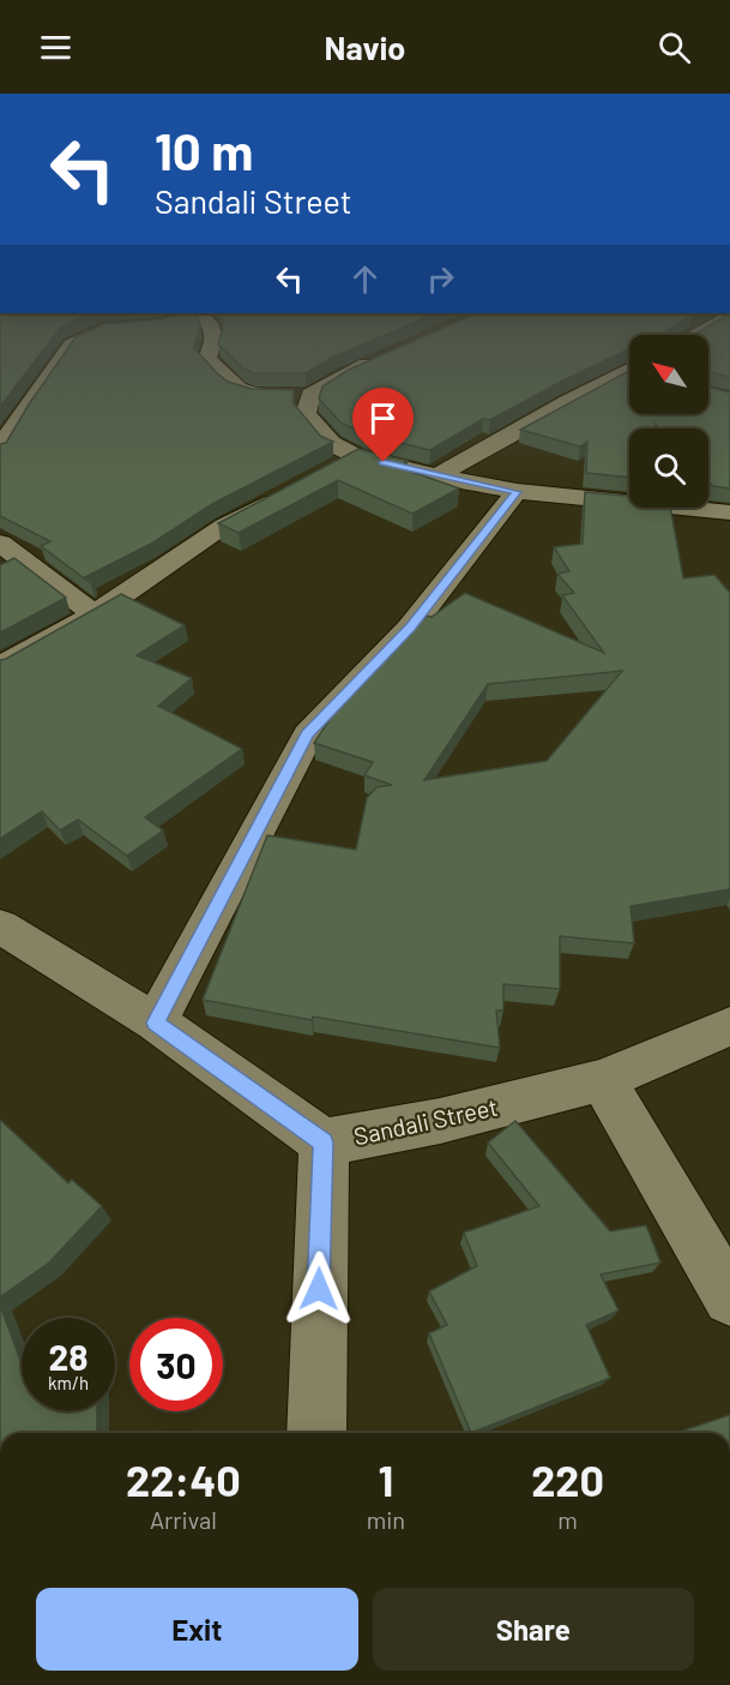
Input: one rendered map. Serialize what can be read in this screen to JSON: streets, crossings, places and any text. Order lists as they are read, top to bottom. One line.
{"streets":{"street":["Sandali Street"]},"north":"top left","page":{"header":"Navio","turn":["10 m","Sandali Street"],"speed":"28 km/h","limit":"30","eta":["22:40","Arrival","1","min","220","m"],"buttons":["Exit","Share"]}}
